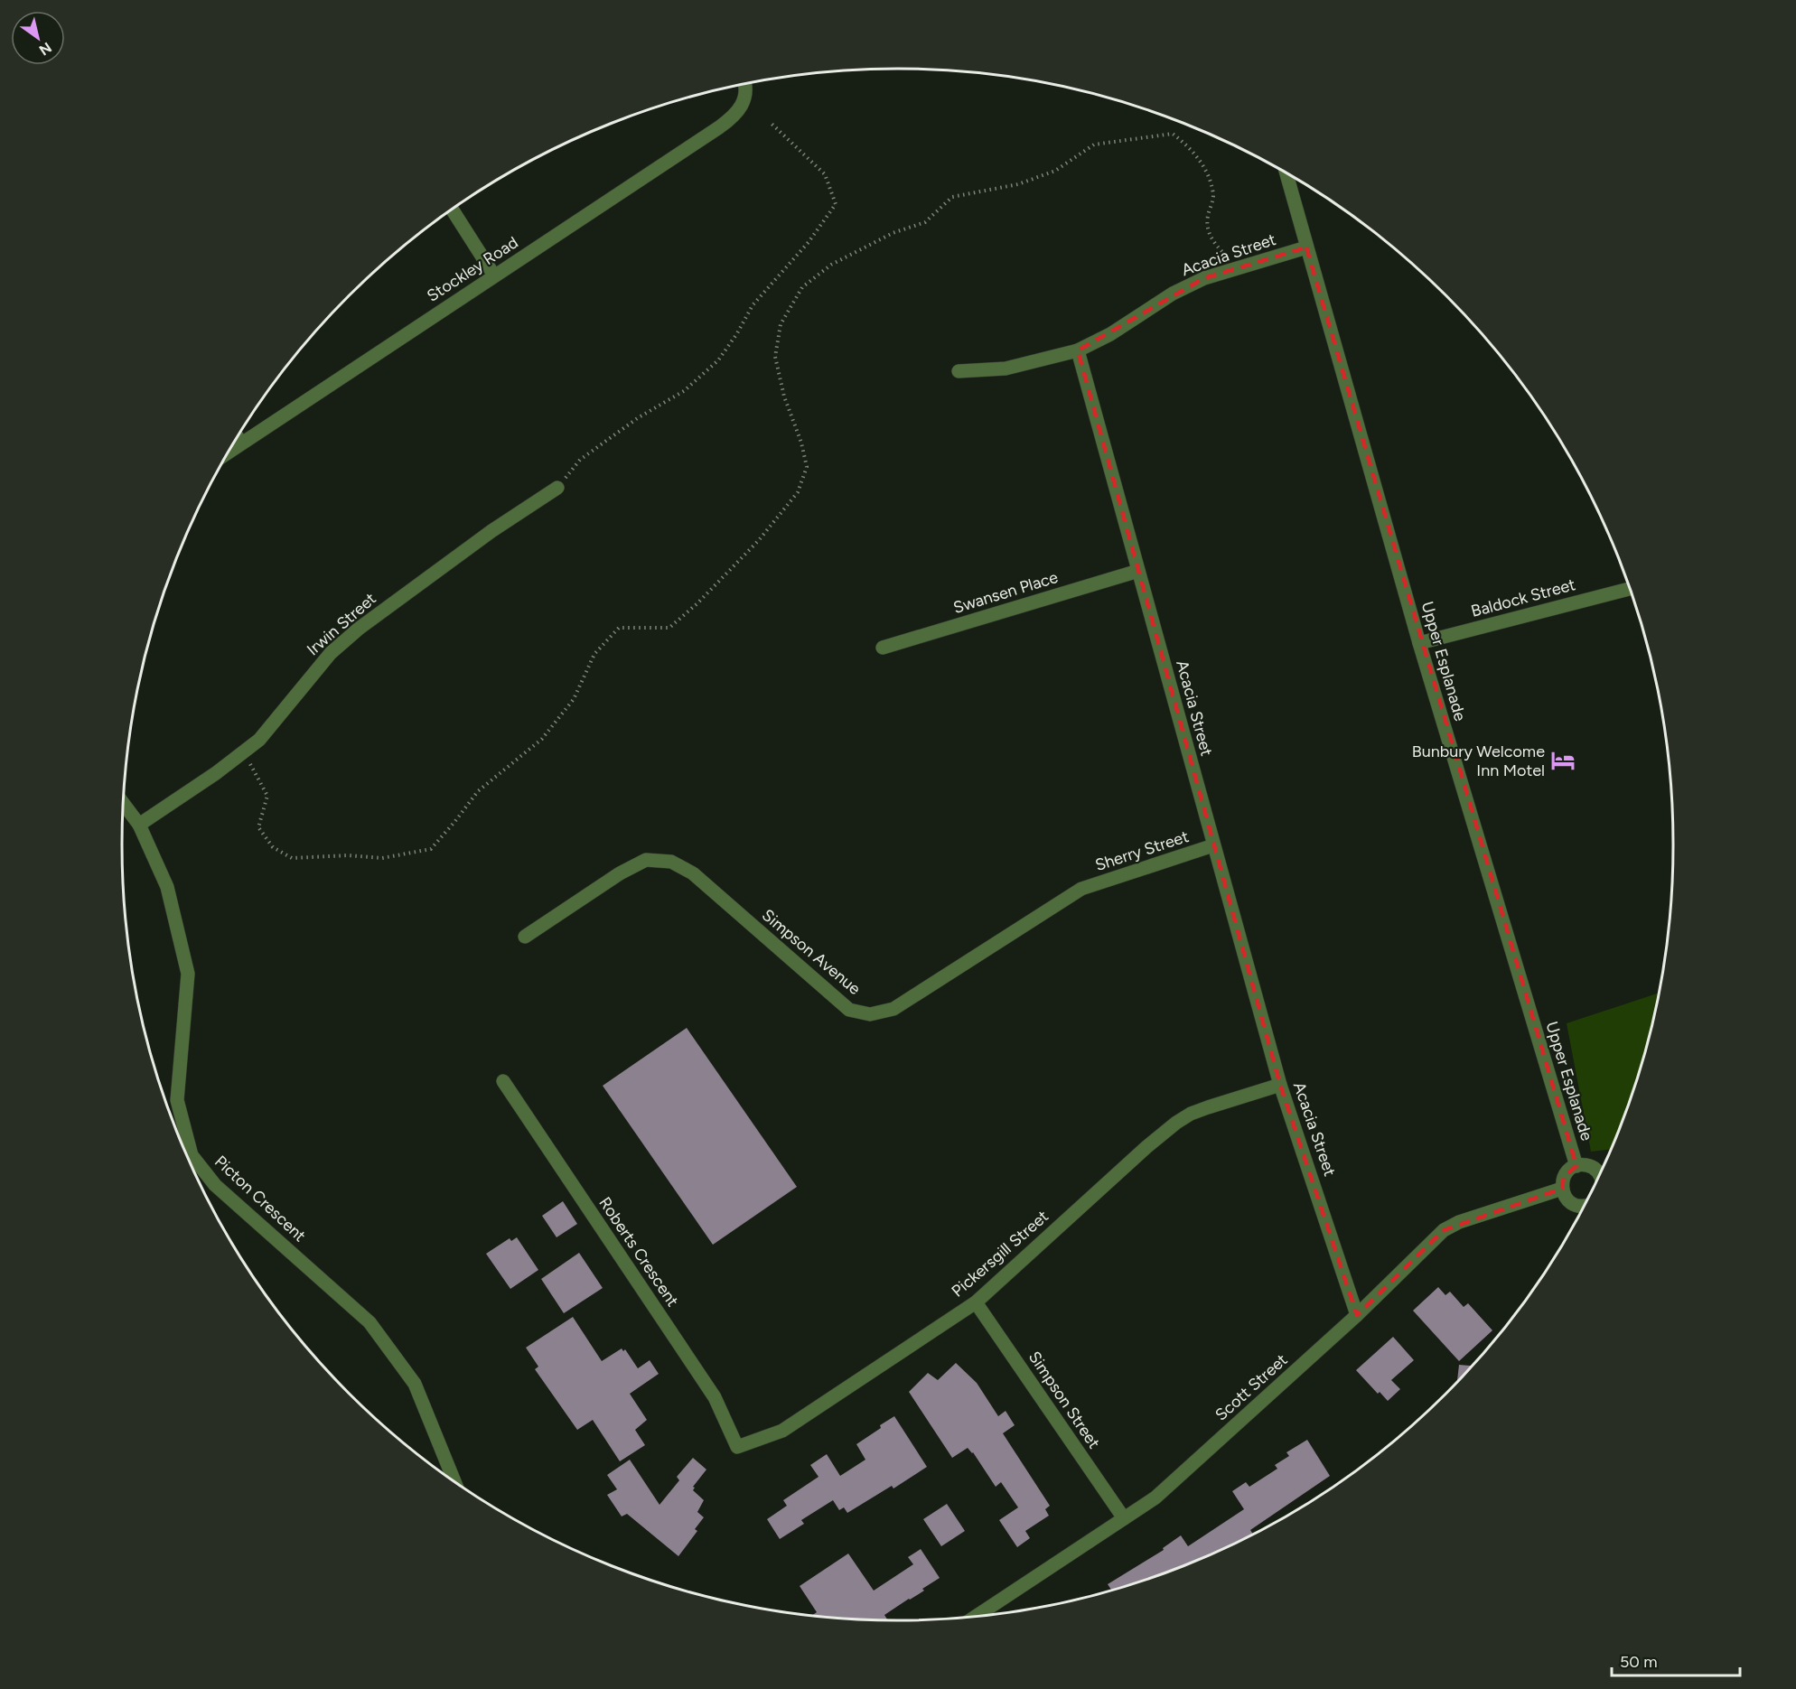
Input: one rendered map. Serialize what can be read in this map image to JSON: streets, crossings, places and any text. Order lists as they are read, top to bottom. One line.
{"streets":{"street":["Acacia Street","Stockley Road","Swansen Place","Baldock Street","Irwin Street","Upper Esplanade","Sherry Street","Simpson Avenue","Picton Crescent","Roberts Crescent","Pickersgill Street","Scott Street","Simpson Street"]},"crossings":[["Acacia Street","Swansen Place"],["Acacia Street","Upper Esplanade"],["Acacia Street","Sherry Street"],["Acacia Street","Pickersgill Street"],["Acacia Street","Scott Street"],["Baldock Street","Upper Esplanade"],["Irwin Street","Picton Crescent"],["Sherry Street","Simpson Avenue"],["Roberts Crescent","Pickersgill Street"],["Pickersgill Street","Simpson Street"],["Scott Street","Simpson Street"]],"places":{"hotel":["Bunbury Welcome Inn Motel"]},"scale_bar":"50 m","north":"bottom right"}
